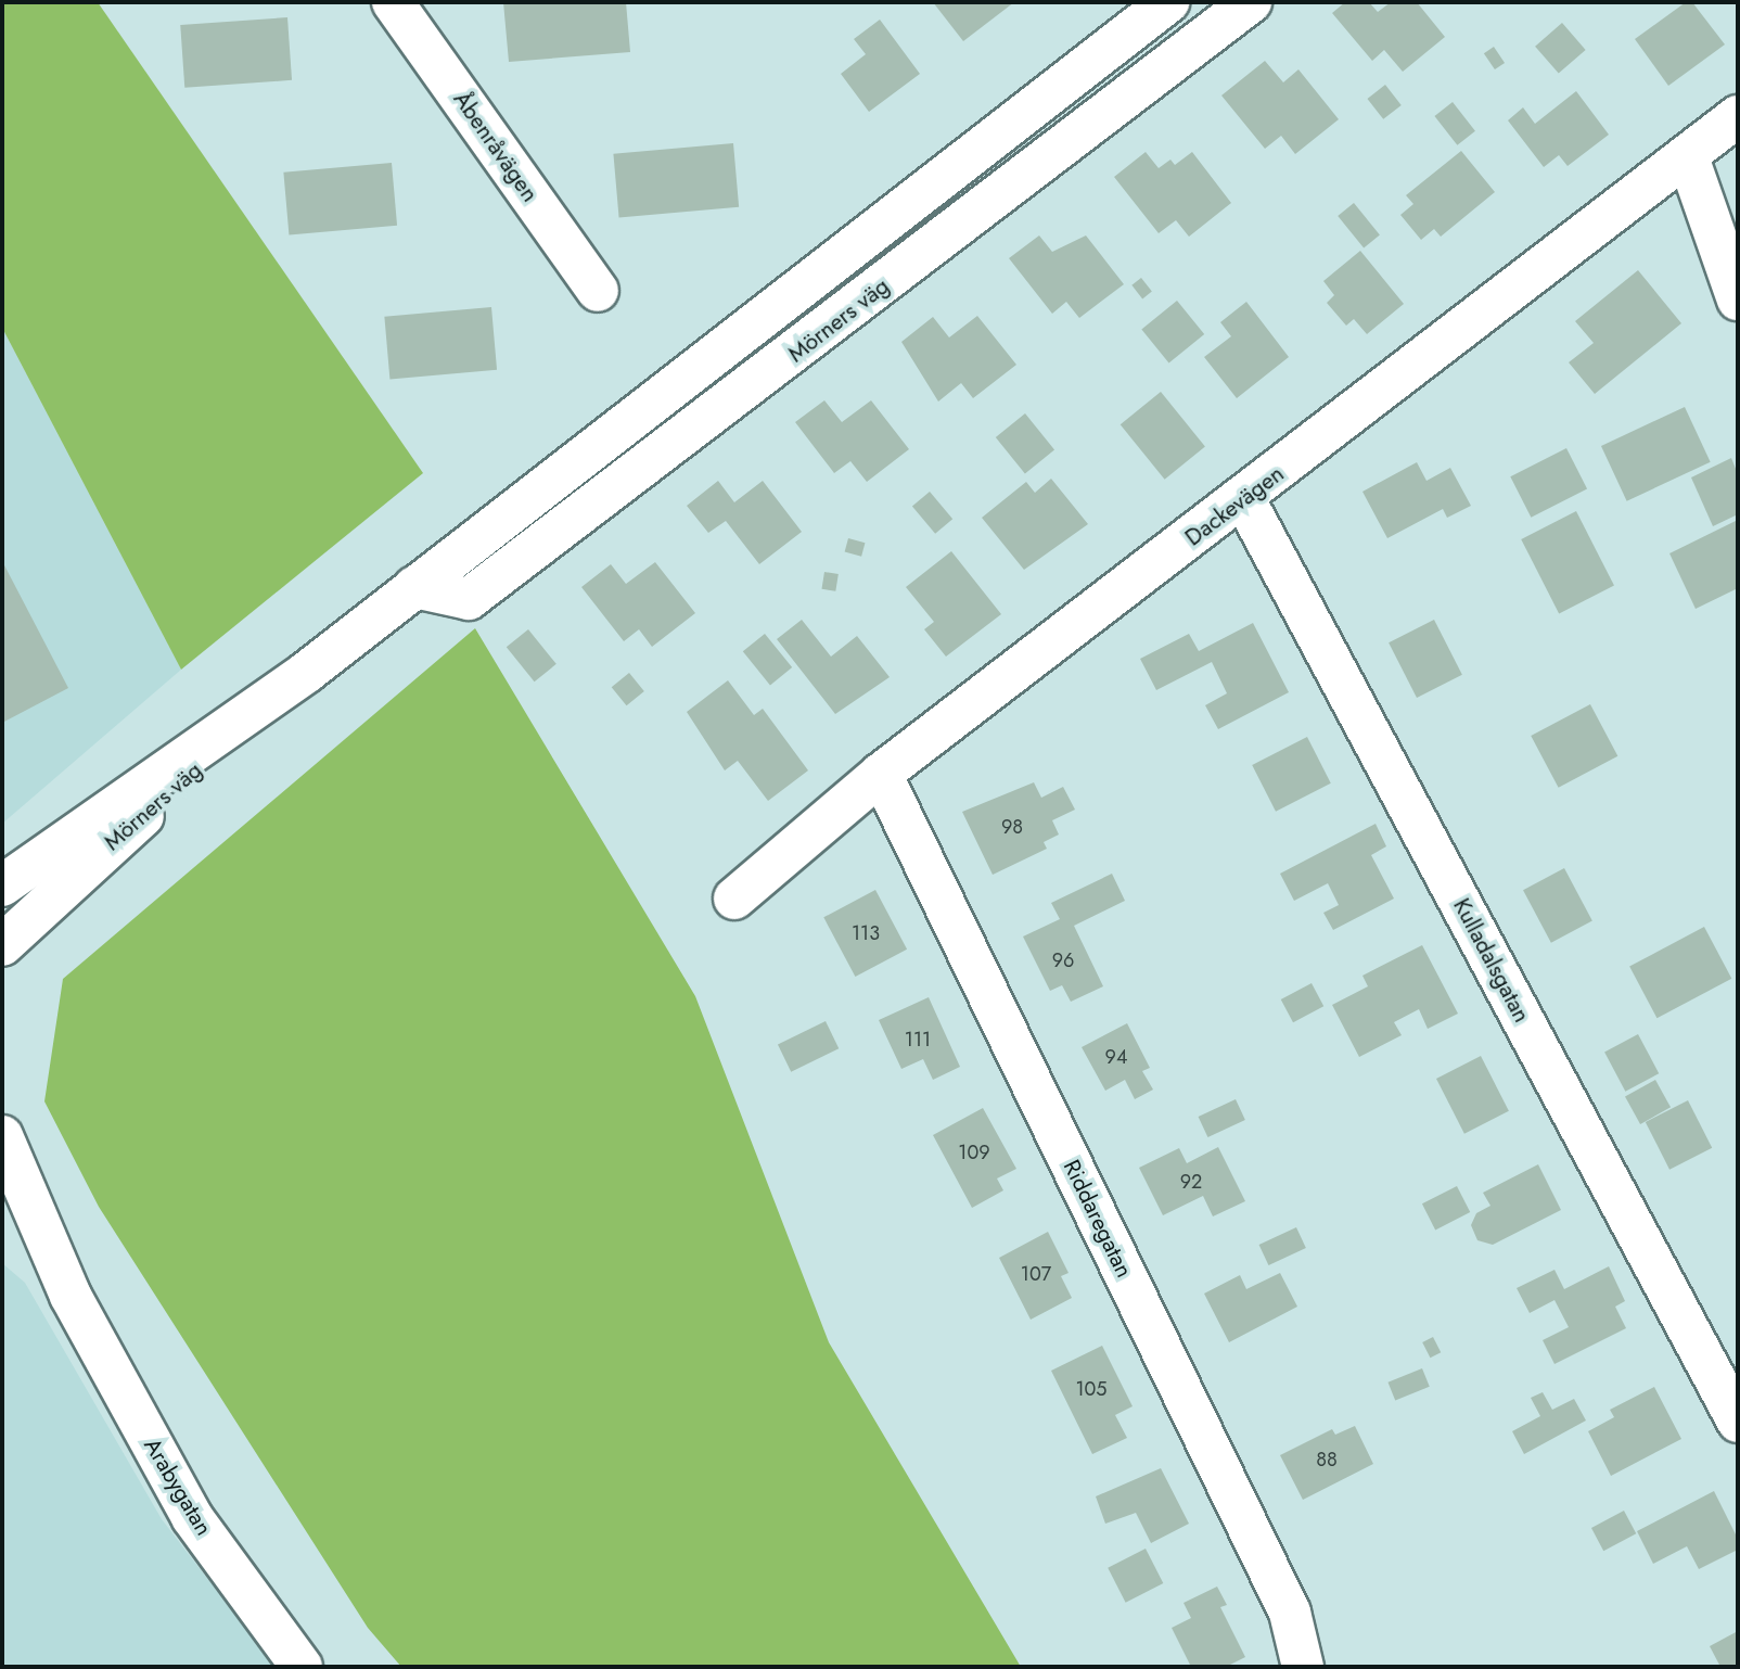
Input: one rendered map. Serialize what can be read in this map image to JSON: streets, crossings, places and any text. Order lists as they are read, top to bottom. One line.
{"streets":{"street":["Åbenråvägen","Mörners väg","Dackevägen","Kulladalsgatan","Riddaregatan","Arabygatan"]},"crossings":[["Dackevägen","Kulladalsgatan"],["Dackevägen","Riddaregatan"]],"house_numbers":["98","113","96","111","94","109","92","107","105","88"]}
